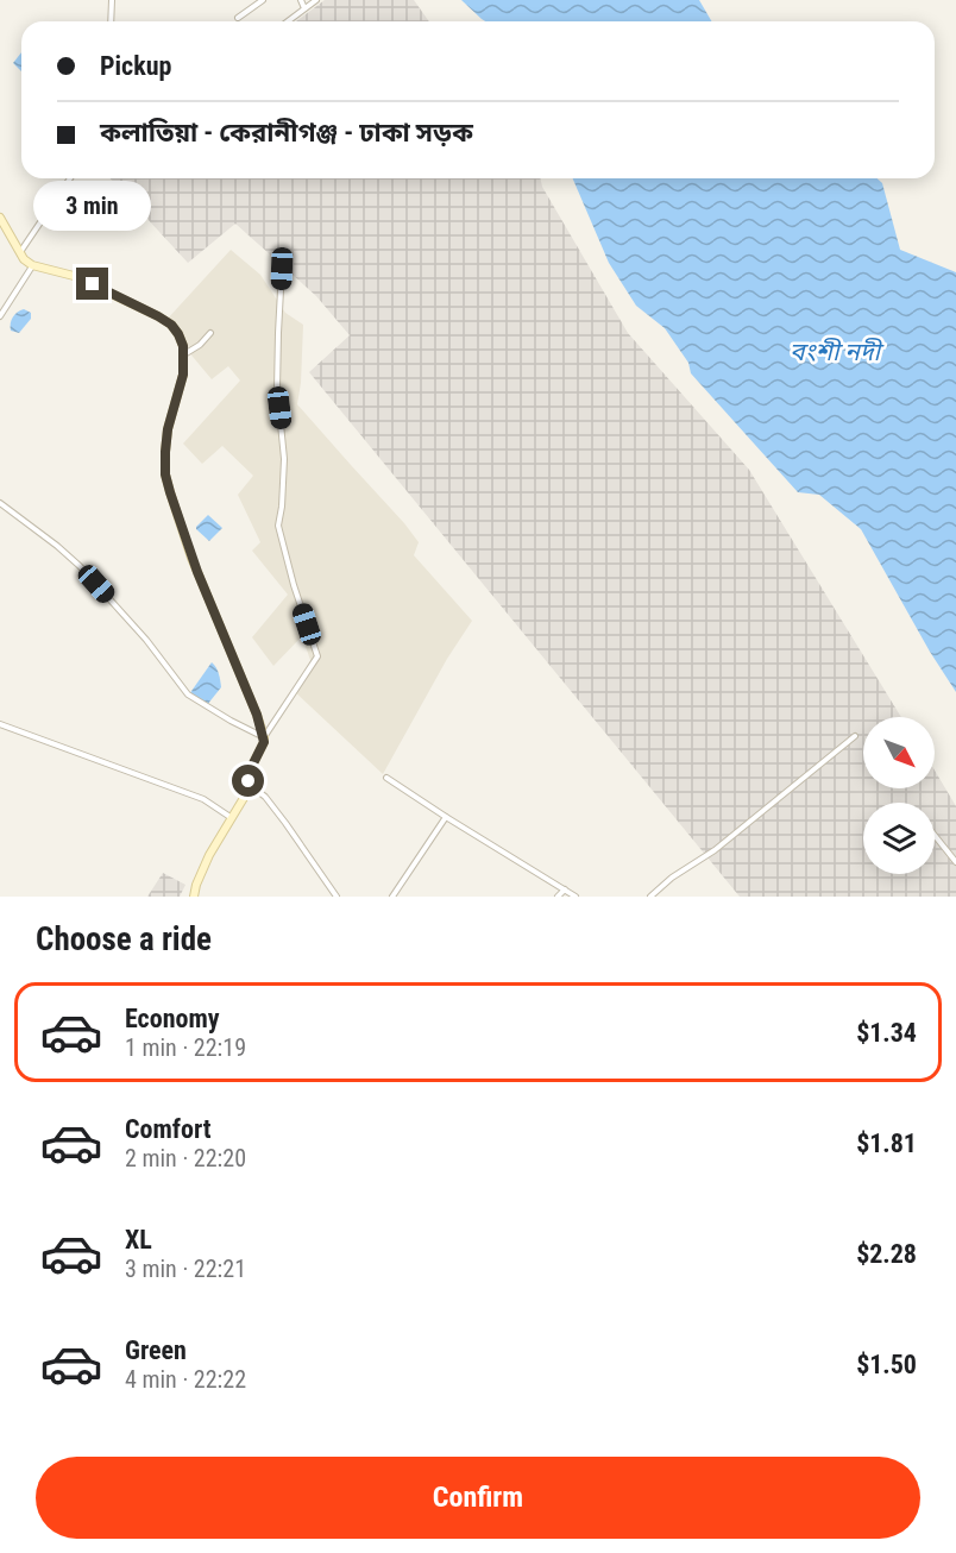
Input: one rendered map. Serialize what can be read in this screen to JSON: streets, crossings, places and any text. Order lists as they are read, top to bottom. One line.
{"water":["বংশী নদী"],"north":"bottom right","page":{"banner":["Pickup","কলাতিয়া - কেরানীগঞ্জ - ঢাকা সড়ক"],"bubble":"3 min","heading":"Choose a ride","list":[{"name":"Economy","note":"1 min · 22:19","value":"$1.34"},{"name":"Comfort","note":"2 min · 22:20","value":"$1.81"},{"name":"XL","note":"3 min · 22:21","value":"$2.28"},{"name":"Green","note":"4 min · 22:22","value":"$1.50"}],"buttons":"Confirm"}}
